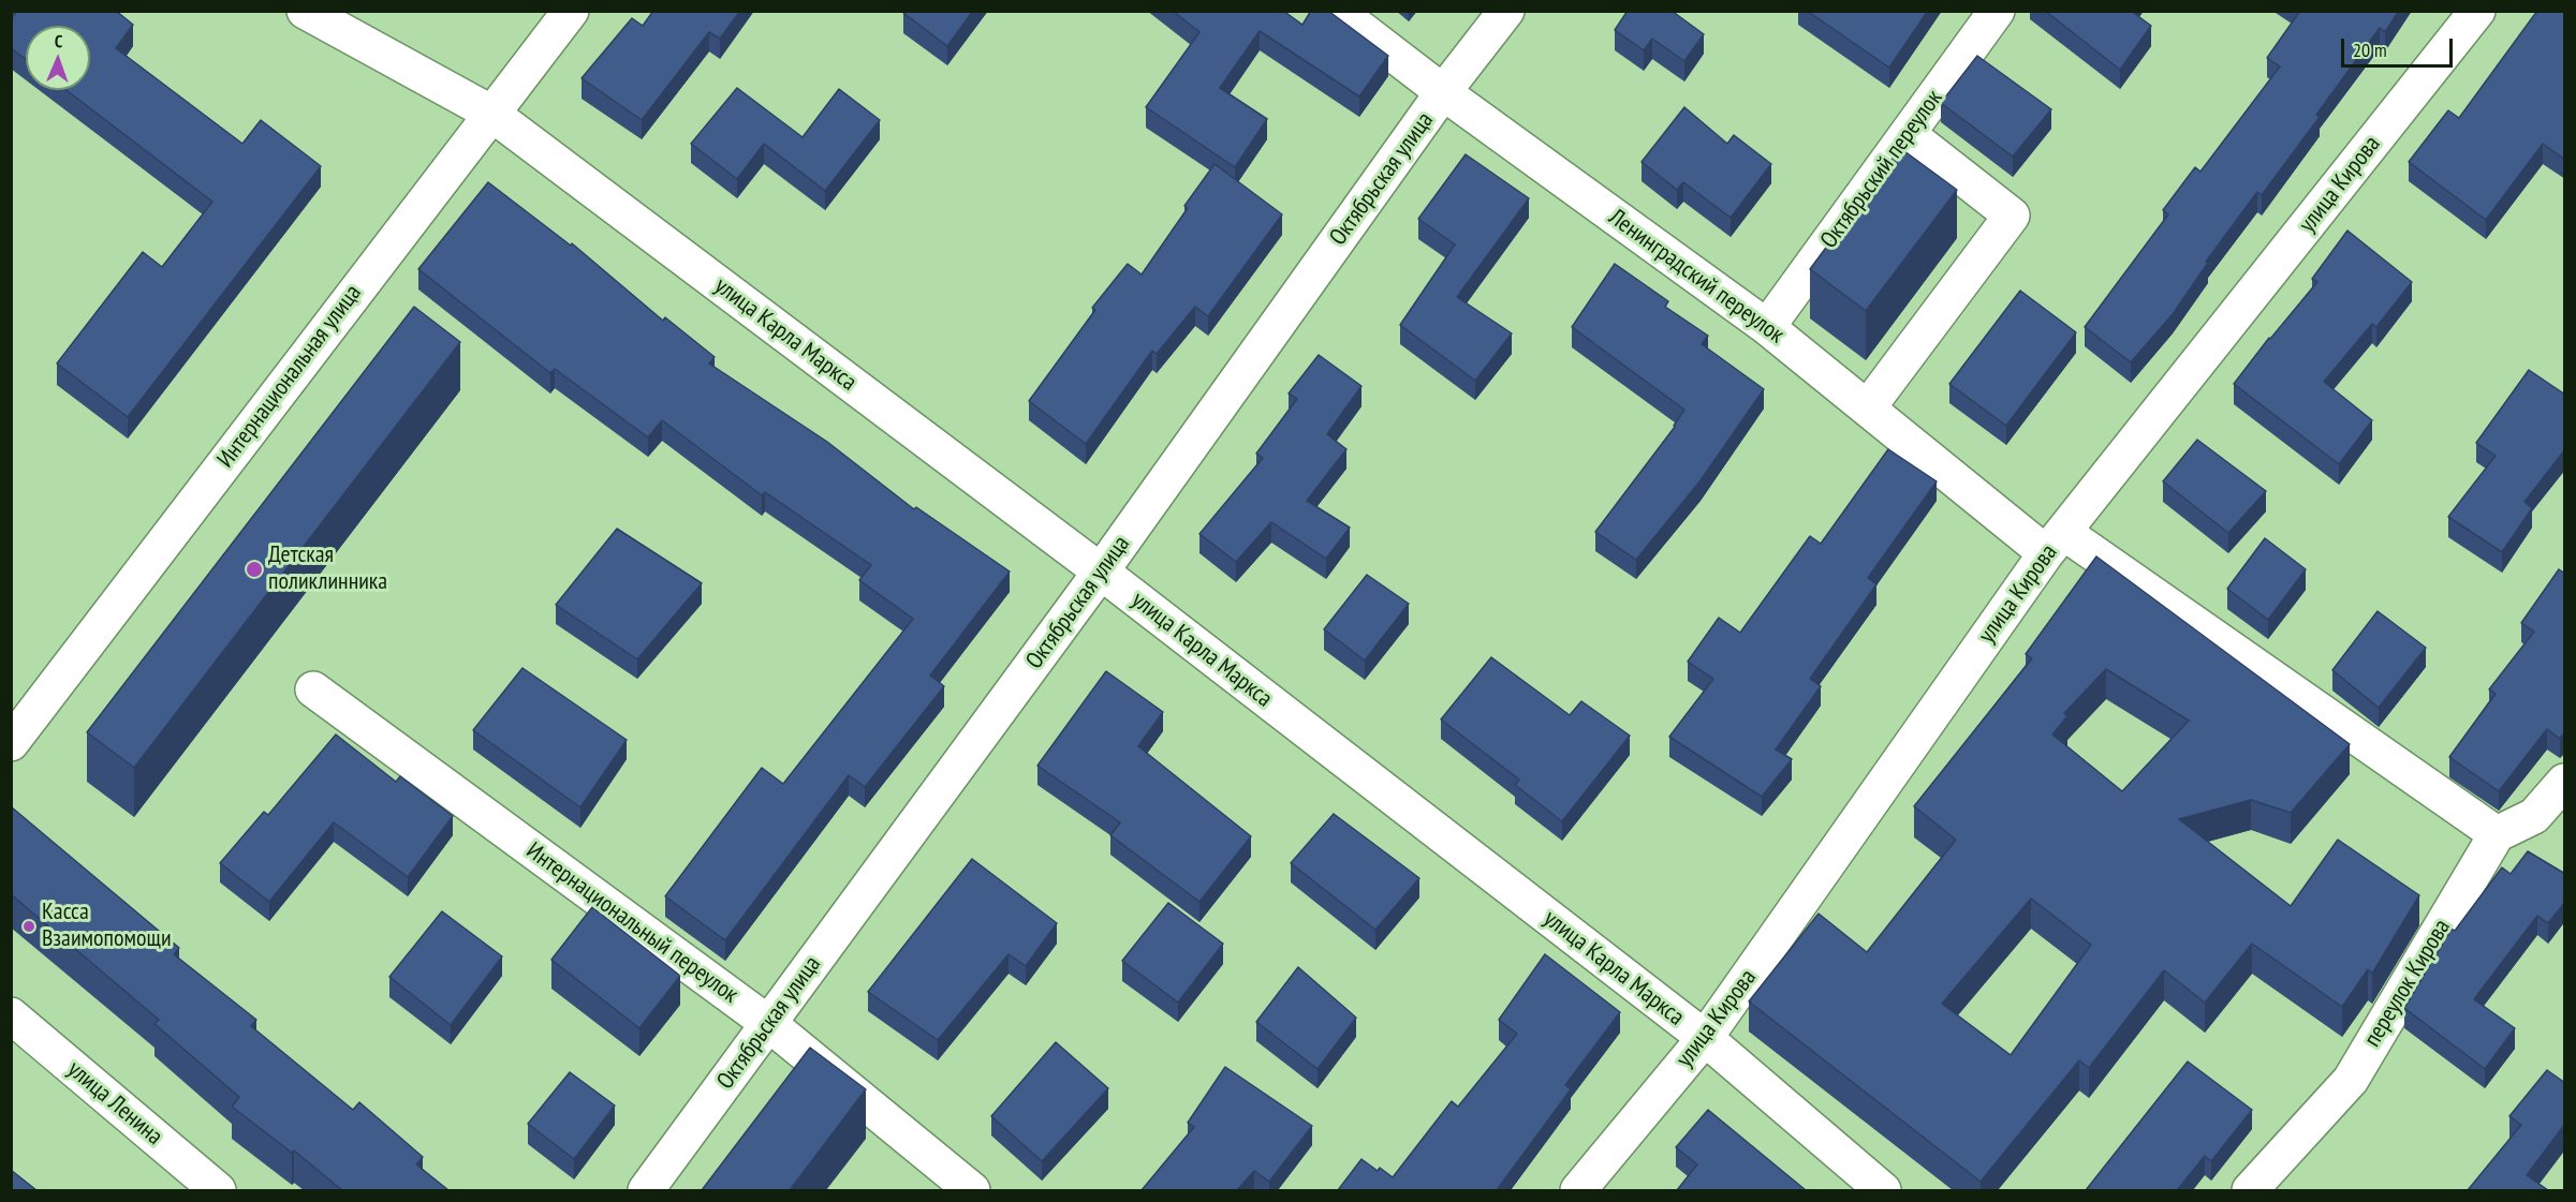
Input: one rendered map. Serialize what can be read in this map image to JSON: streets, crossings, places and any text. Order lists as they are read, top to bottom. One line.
{"streets":{"street":["Октябрьский переулок","Октябрьская улица","улица Кирова","Ленинградский переулок","улица Карла Маркса","Интернациональная улица","Интернациональный переулок","переулок Кирова","улица Ленина"]},"crossings":[["Октябрьский переулок","Ленинградский переулок"],["Октябрьская улица","Ленинградский переулок"],["Октябрьская улица","улица Карла Маркса"],["Октябрьская улица","Интернациональный переулок"],["улица Кирова","Ленинградский переулок"],["улица Кирова","улица Карла Маркса"],["Ленинградский переулок","переулок Кирова"],["улица Карла Маркса","Интернациональная улица"]],"places":["Детская поликлинника","Касса Взаимопомощи"],"scale_bar":"20 m","north":"top"}
